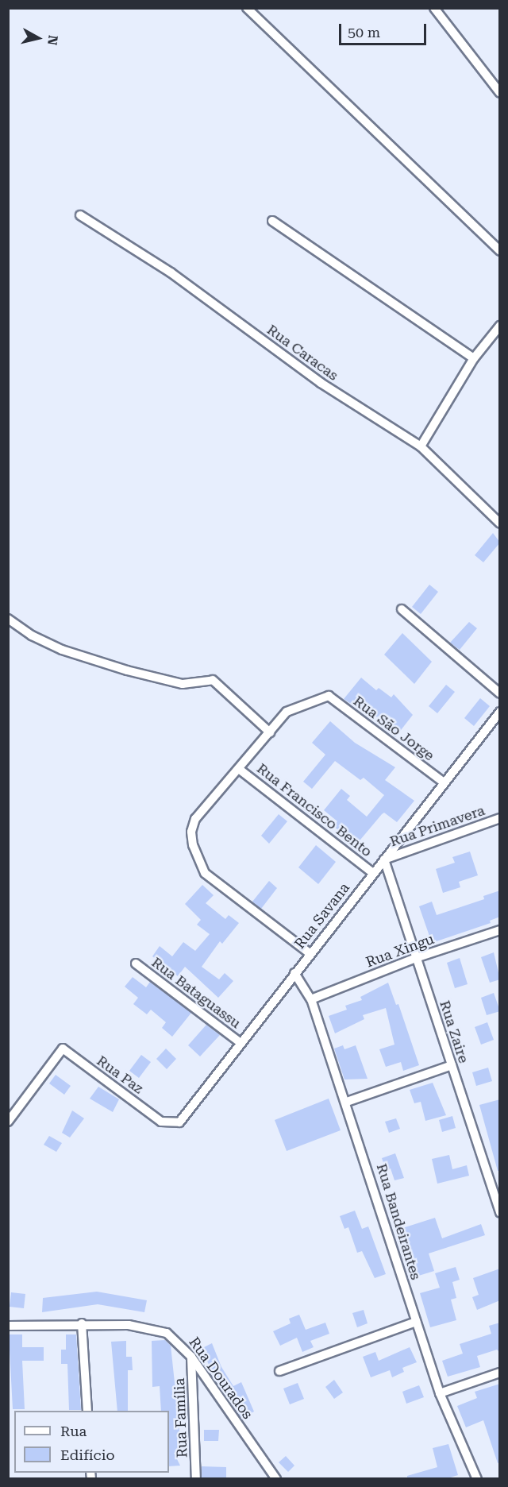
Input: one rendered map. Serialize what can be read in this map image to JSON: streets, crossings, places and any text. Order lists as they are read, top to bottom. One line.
{"streets":{"street":["Rua Caracas","Rua São Jorge","Rua Francisco Bento","Rua Primavera","Rua Savana","Rua Xingu","Rua Bataguassu","Rua Zaire","Rua Paz","Rua Bandeirantes","Rua Dourados","Rua Família"]},"crossings":[["Rua São Jorge","Rua Savana"],["Rua Francisco Bento","Rua Savana"],["Rua Primavera","Rua Savana"],["Rua Primavera","Rua Zaire"],["Rua Savana","Rua Bataguassu"],["Rua Savana","Rua Zaire"],["Rua Savana","Rua Paz"],["Rua Savana","Rua Bandeirantes"],["Rua Xingu","Rua Zaire"],["Rua Xingu","Rua Bandeirantes"],["Rua Dourados","Rua Família"]],"legend":["Rua","Edifício"],"scale_bar":"50 m","north":"right"}
